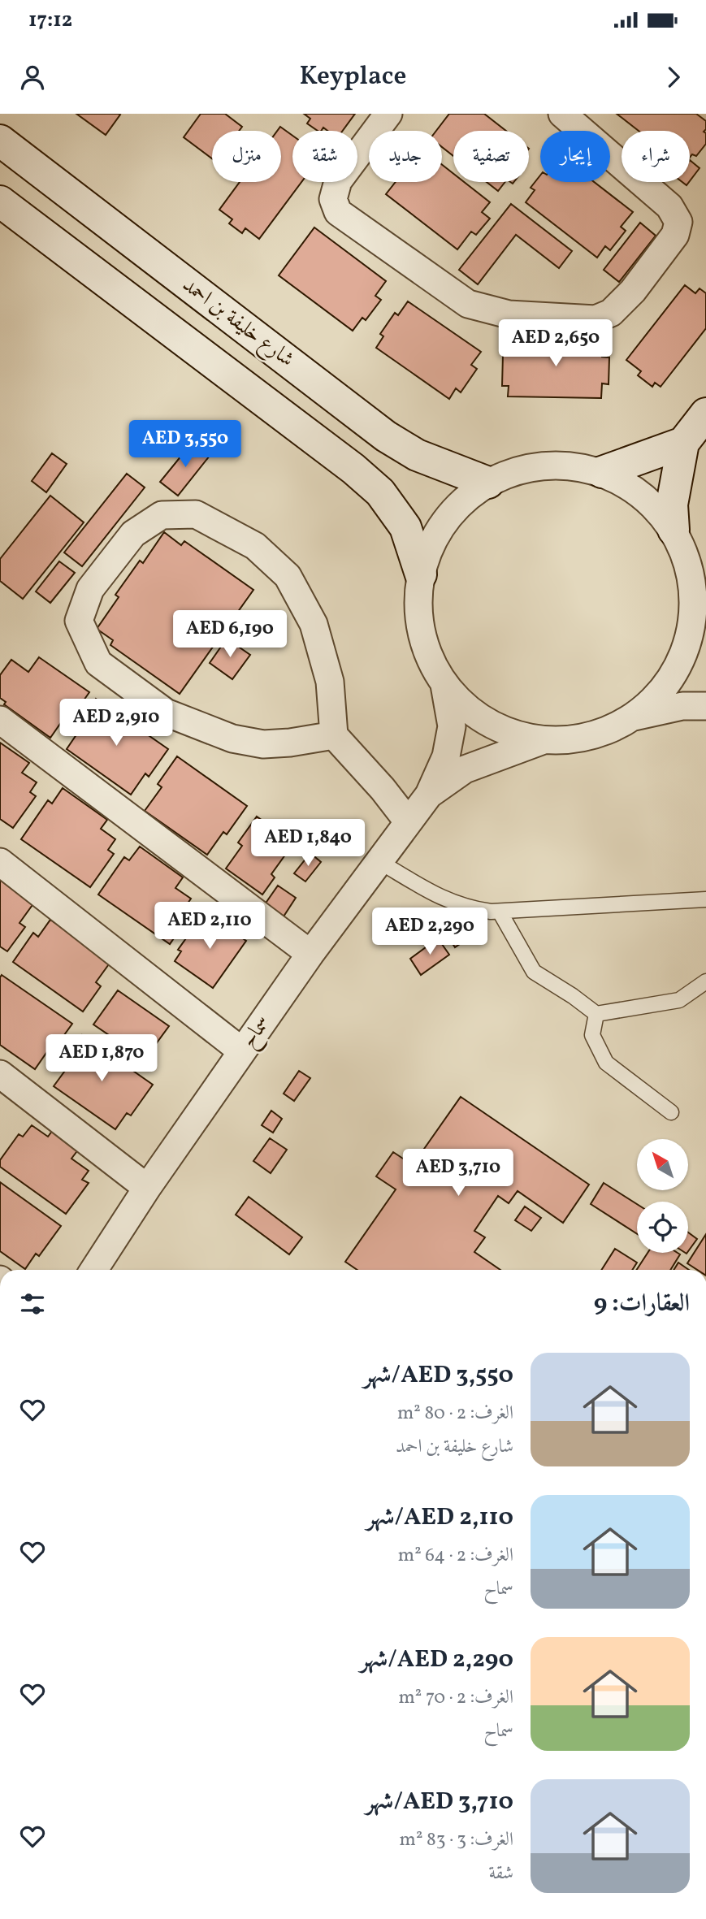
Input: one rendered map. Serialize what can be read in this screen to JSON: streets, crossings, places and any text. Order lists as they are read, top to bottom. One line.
{"streets":{"street":["شارع خليفة بن احمد","سماح"]},"north":"top left","page":{"status":"17:12","header":"Keyplace","chip":["شراء","إيجار","تصفية","جديد","شقة","منزل"],"price":["AED 2,650","AED 3,550","AED 6,190","AED 2,910","AED 1,840","AED 2,110","AED 2,290","AED 1,870","AED 3,710"],"heading":"العقارات: 9","list":[{"name":"AED 3,550/شهر","note":"الغرف: 2 · 80 m² · شارع خليفة بن احمد"},{"name":"AED 2,110/شهر","note":"الغرف: 2 · 64 m² · سماح"},{"name":"AED 2,290/شهر","note":"الغرف: 2 · 70 m² · سماح"},{"name":"AED 3,710/شهر","note":"الغرف: 3 · 83 m² · شقة"}]}}
